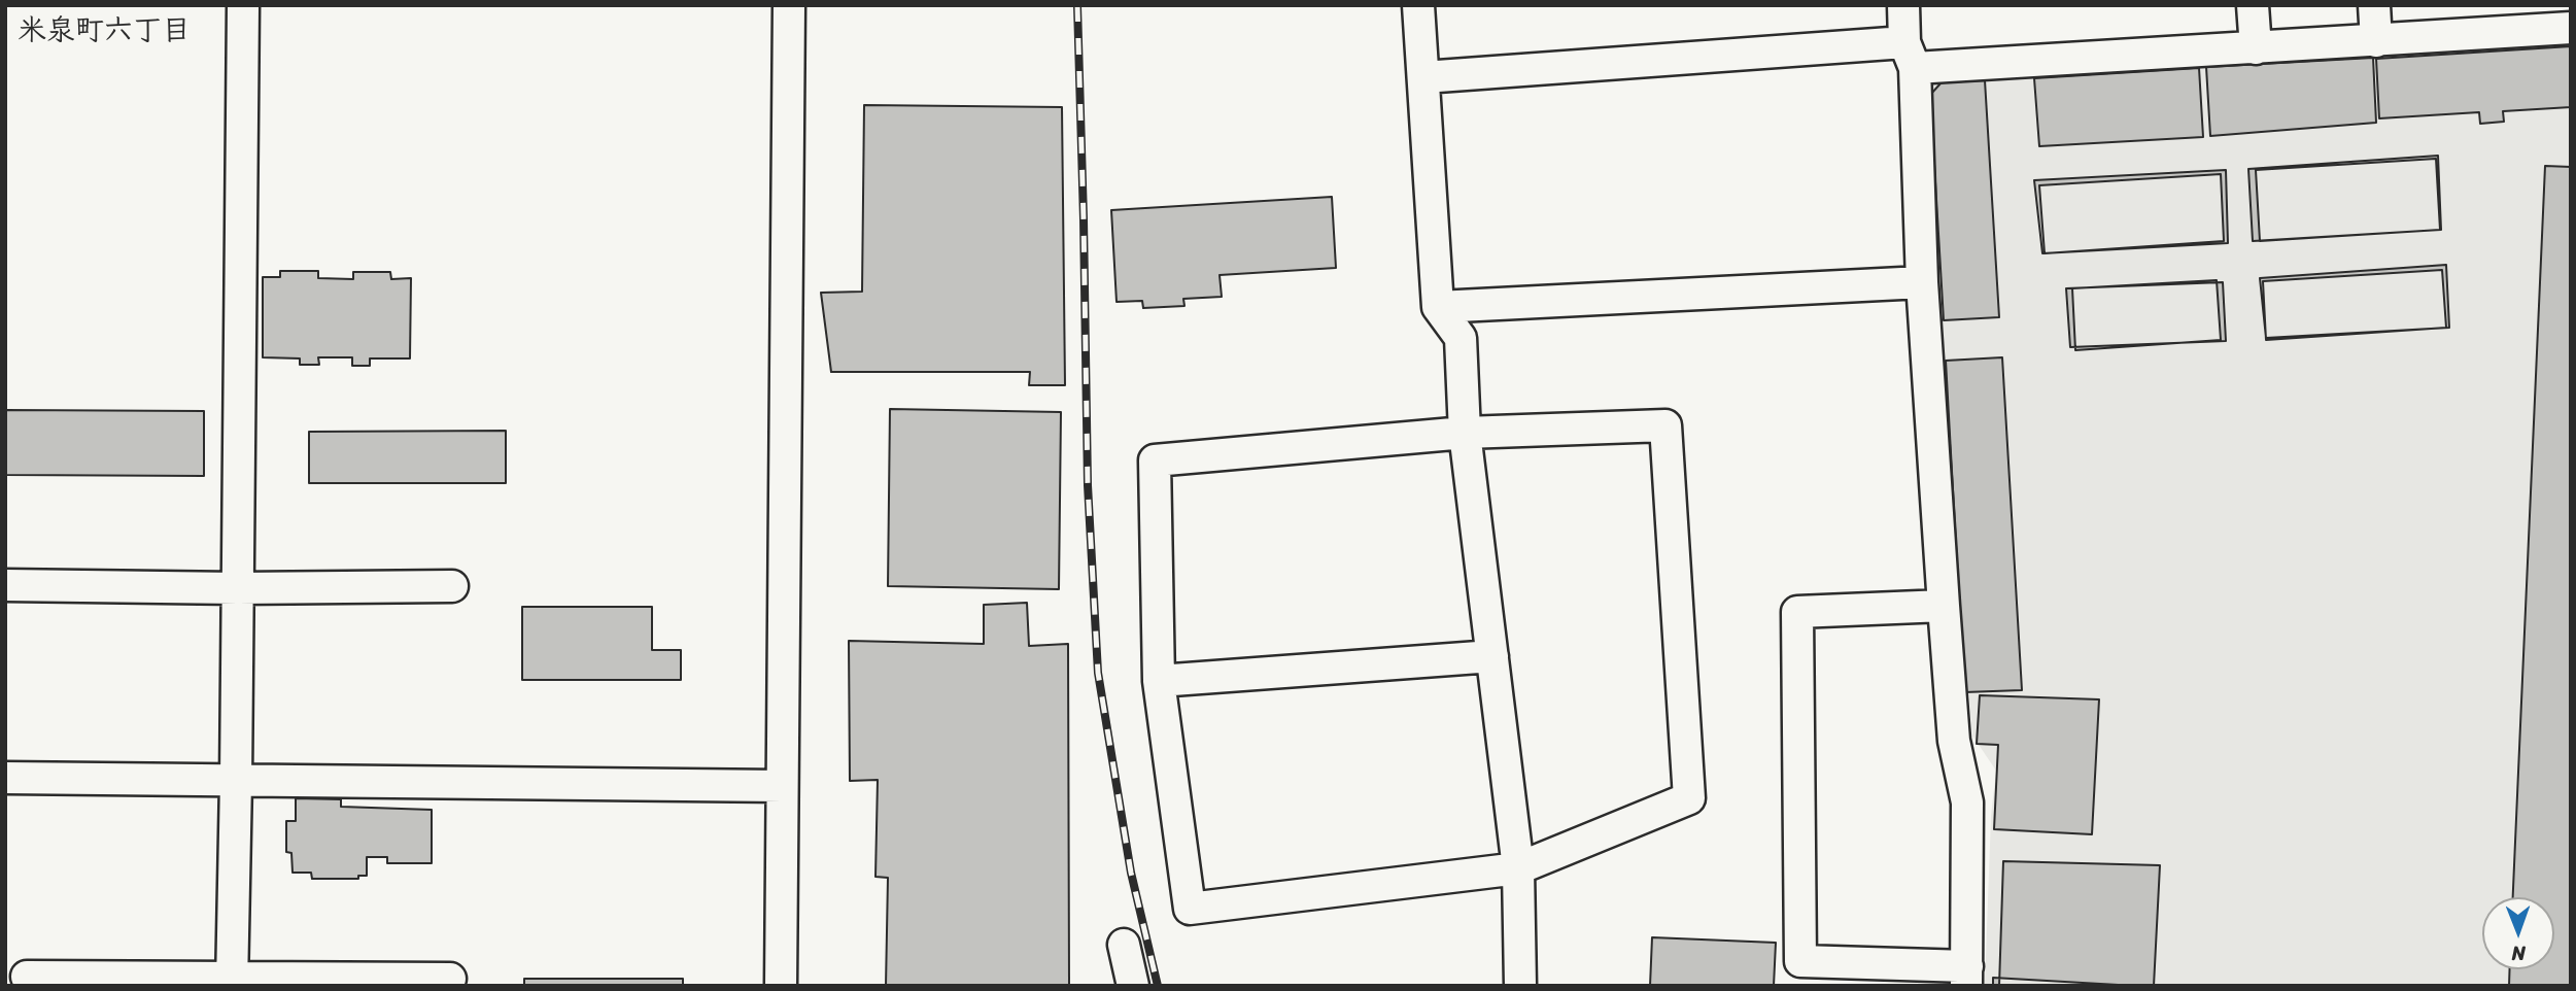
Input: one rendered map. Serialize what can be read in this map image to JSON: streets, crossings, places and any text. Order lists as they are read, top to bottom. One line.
{"districts":["米泉町六丁目"],"north":"bottom"}
